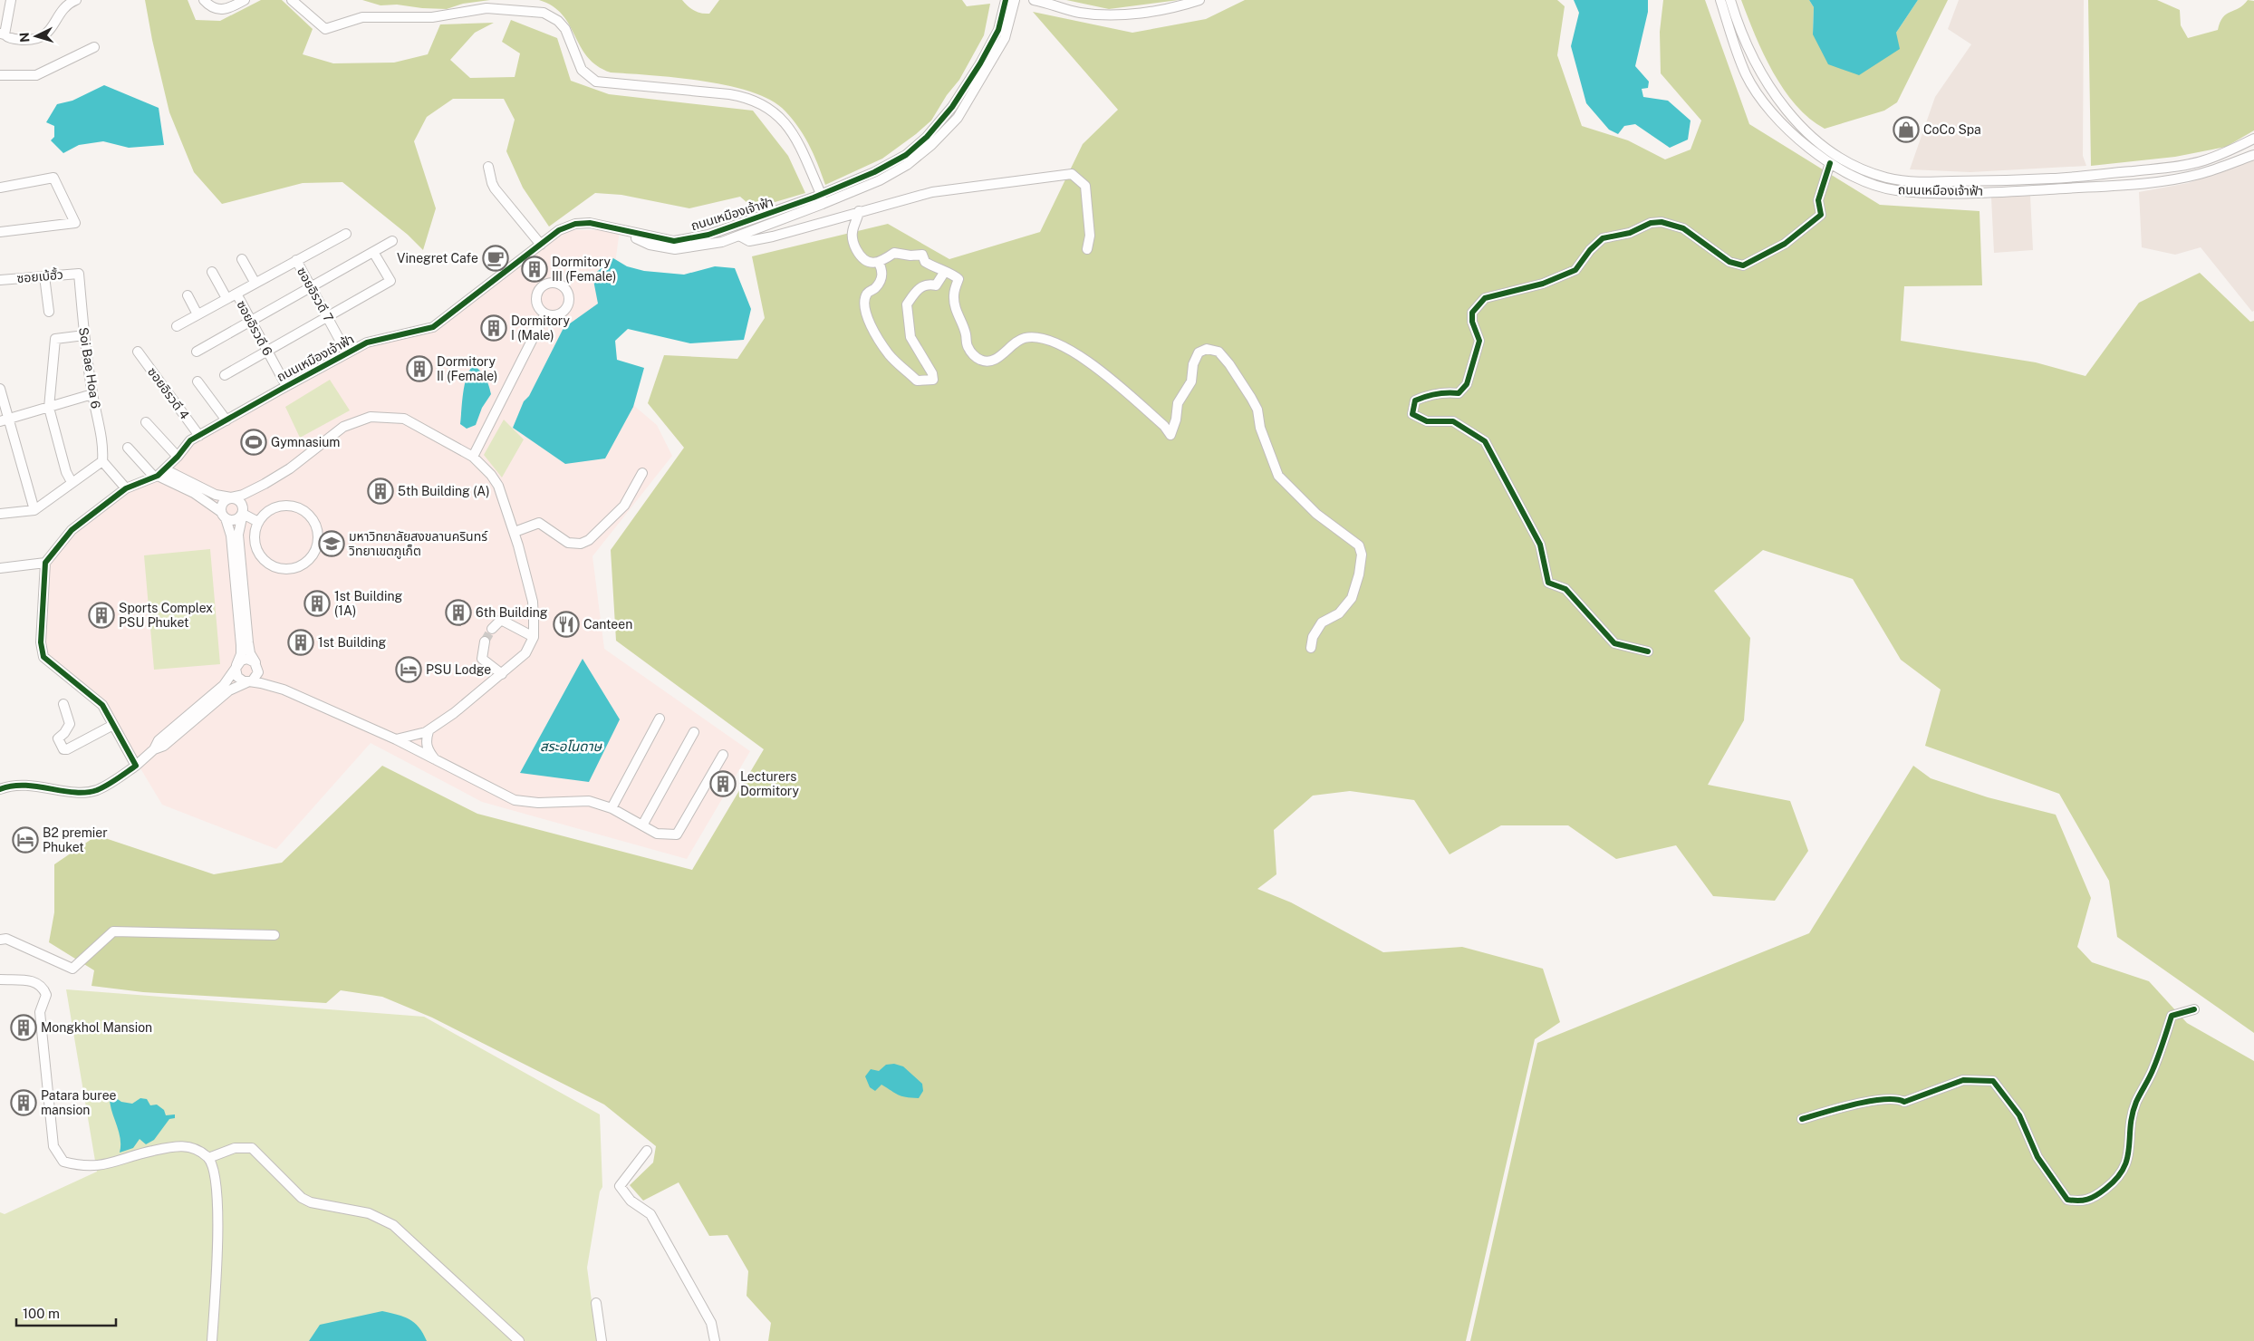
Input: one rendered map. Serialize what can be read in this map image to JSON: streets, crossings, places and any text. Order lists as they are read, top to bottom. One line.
{"streets":{"street":["ถนนเหมืองเจ้าฟ้า","ซอยเบ้ฮั้ว","ซอยอิรวดี 7","ซอยอิรวดี 6","Soi Bae Hoa 6","ซอยอิรวดี 4"]},"crossings":[["ถนนเหมืองเจ้าฟ้า","ซอยอิรวดี 7"],["ถนนเหมืองเจ้าฟ้า","ซอยอิรวดี 6"],["ถนนเหมืองเจ้าฟ้า","ซอยอิรวดี 4"],["ซอยเบ้ฮั้ว","Soi Bae Hoa 6"]],"water":["สระอโนดาษ"],"places":{"shop":["CoCo Spa"],"cafe":["Vinegret Cafe"],"building":["Dormitory III (Female)","Dormitory I (Male)","Dormitory II (Female)","5th Building (A)","1st Building (1A)","6th Building","Sports Complex PSU Phuket","1st Building","Lecturers Dormitory","Mongkhol Mansion","Patara buree mansion"],"sports":["Gymnasium"],"school or university":["มหาวิทยาลัยสงขลานครินทร์ วิทยาเขตภูเก็ต"],"restaurant":["Canteen"],"hotel":["PSU Lodge","B2 premier Phuket"]},"scale_bar":"100 m","north":"left"}
